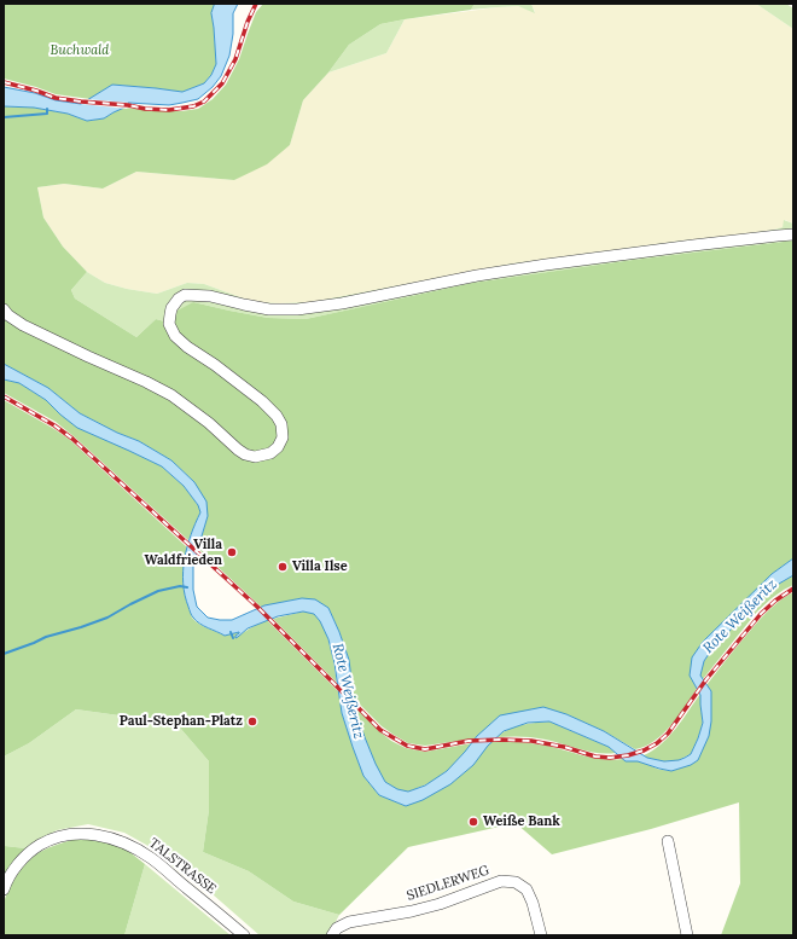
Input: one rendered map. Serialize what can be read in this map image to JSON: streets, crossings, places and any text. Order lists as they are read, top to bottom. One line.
{"streets":{"street":["TALSTRASSE","SIEDLERWEG"]},"water":["Rote Weißeritz"],"parks":["Buchwald"],"places":["Villa Waldfrieden","Villa Ilse","Paul-Stephan-Platz","Weiße Bank"]}
